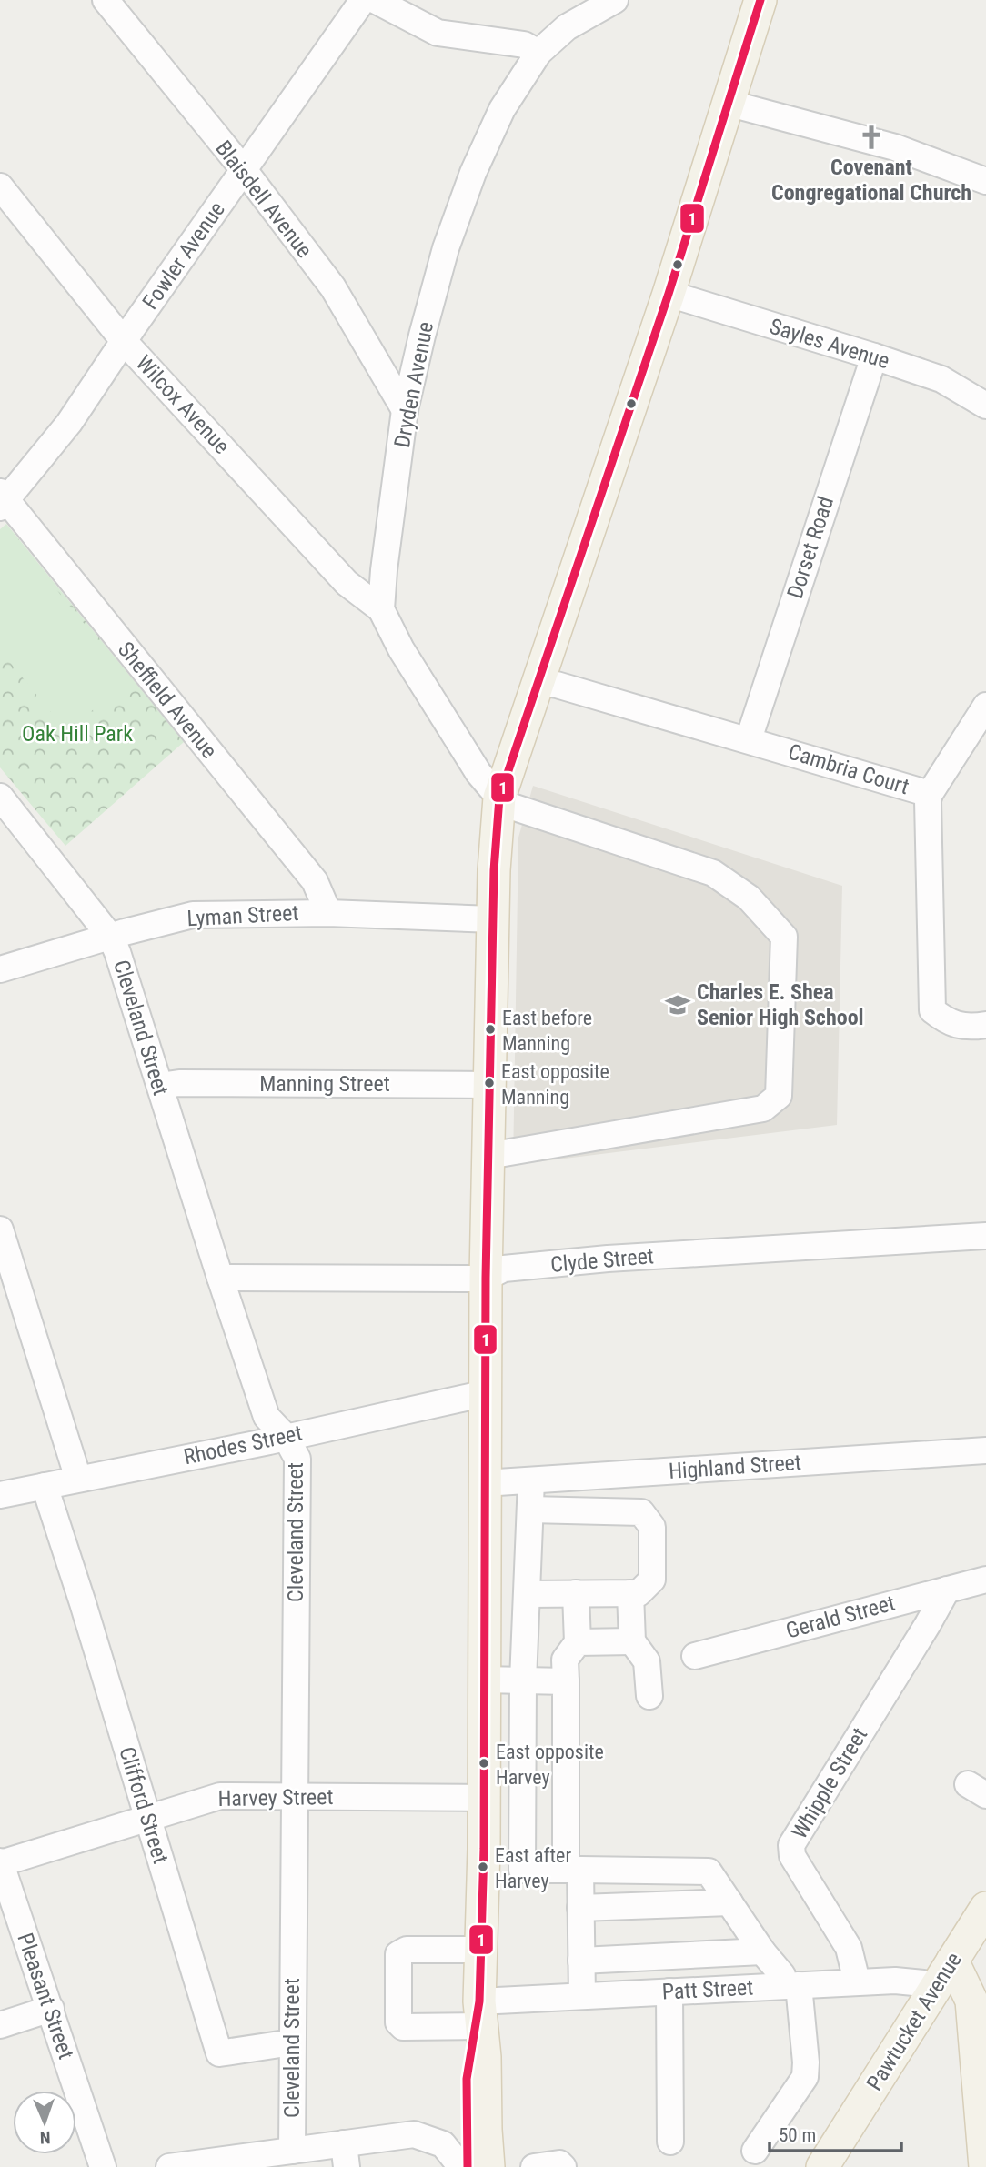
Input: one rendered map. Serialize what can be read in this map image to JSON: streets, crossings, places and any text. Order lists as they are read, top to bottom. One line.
{"streets":{"main road":["Pawtucket Avenue"],"street":["Blaisdell Avenue","Fowler Avenue","Sayles Avenue","Dryden Avenue","Wilcox Avenue","Dorset Road","Sheffield Avenue","Cambria Court","Lyman Street","Cleveland Street","Manning Street","Clyde Street","Rhodes Street","Highland Street","Gerald Street","Whipple Street","Harvey Street","Clifford Street","Patt Street","Pleasant Street"]},"crossings":[["Blaisdell Avenue","Fowler Avenue"],["Blaisdell Avenue","Dryden Avenue"],["Fowler Avenue","Wilcox Avenue"],["Fowler Avenue","Sheffield Avenue"],["Sayles Avenue","Dorset Road"],["Dryden Avenue","Wilcox Avenue"],["Dorset Road","Cambria Court"],["Sheffield Avenue","Lyman Street"],["Lyman Street","Cleveland Street"],["Cleveland Street","Manning Street"],["Cleveland Street","Clyde Street"],["Cleveland Street","Rhodes Street"],["Cleveland Street","Harvey Street"],["Cleveland Street","Clifford Street"],["Rhodes Street","Clifford Street"],["Gerald Street","Whipple Street"],["Whipple Street","Patt Street"],["Harvey Street","Clifford Street"],["Harvey Street","Pleasant Street"],["Patt Street","Pawtucket Avenue"]],"parks":["Oak Hill Park"],"places":{"church":["Covenant Congregational Church"],"school or university":["Charles E. Shea Senior High School"],"other":["East before Manning","East opposite Manning","East opposite Harvey","East after Harvey"]},"lines":["transit line 1"],"scale_bar":"50 m","north":"bottom"}
